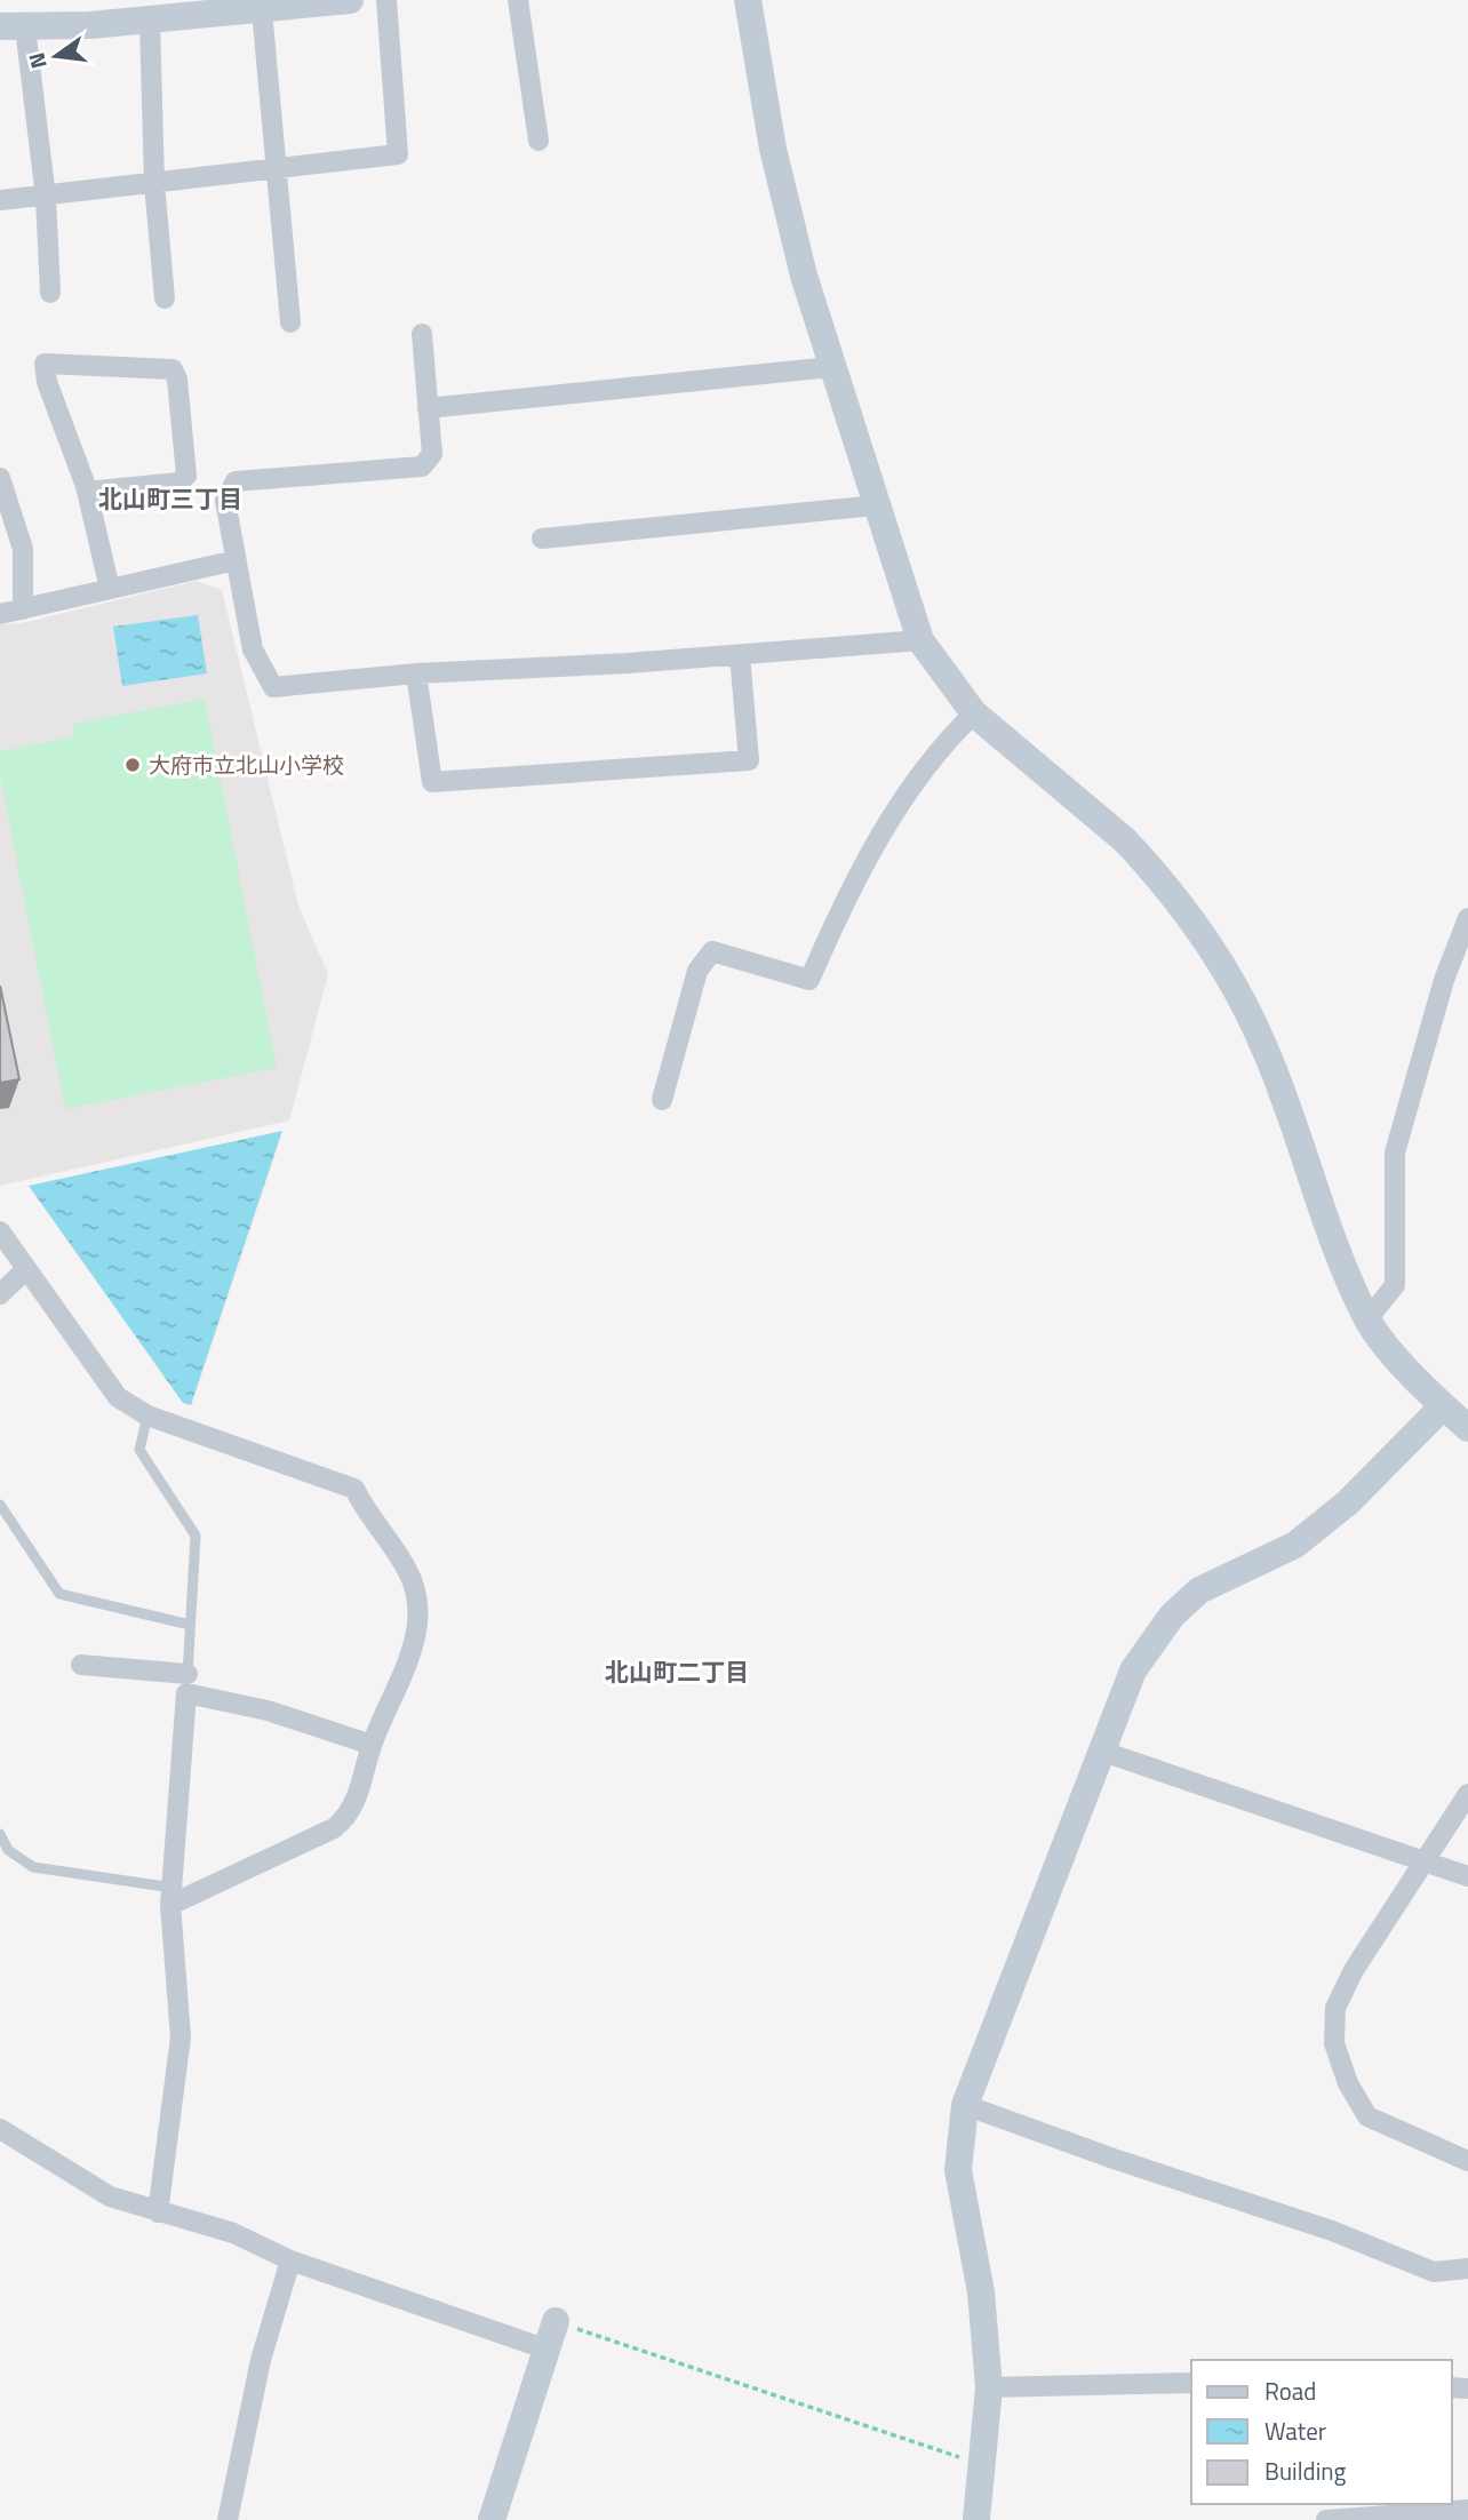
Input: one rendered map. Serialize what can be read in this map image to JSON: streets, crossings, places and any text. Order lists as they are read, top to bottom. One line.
{"districts":["北山町三丁目","北山町二丁目"],"places":["大府市立北山小学校"],"legend":["Road","Water","Building"],"north":"left"}
